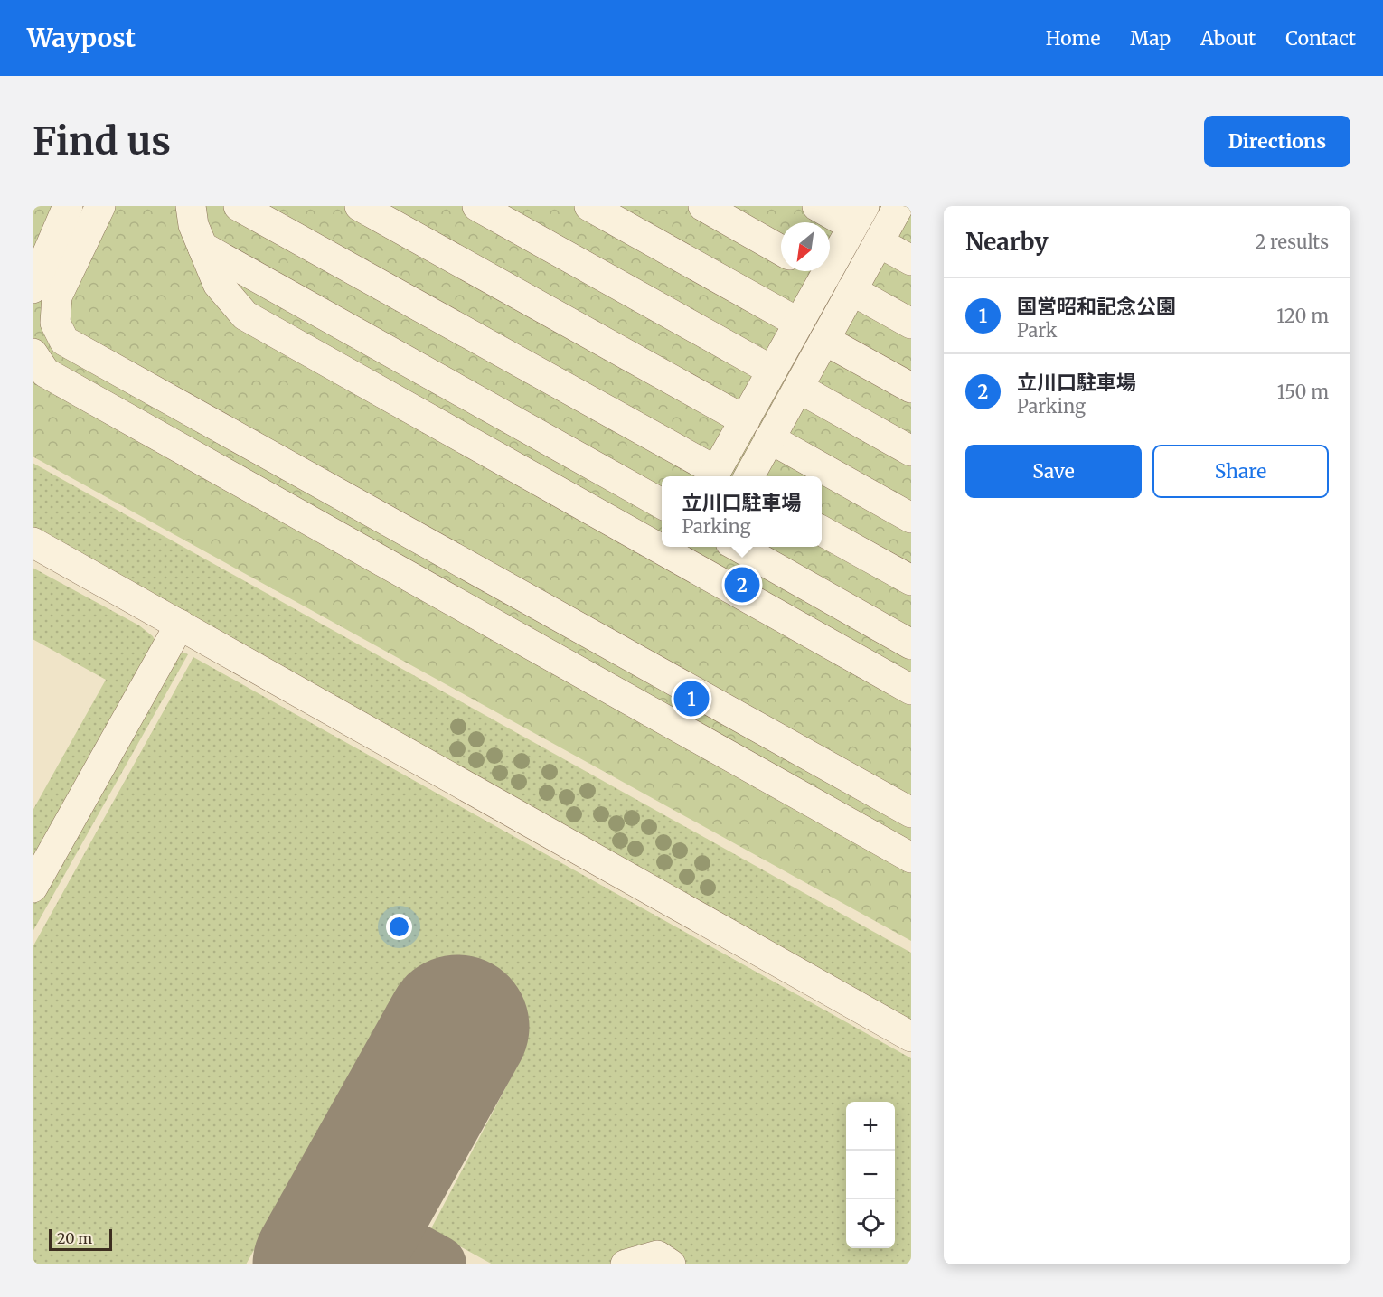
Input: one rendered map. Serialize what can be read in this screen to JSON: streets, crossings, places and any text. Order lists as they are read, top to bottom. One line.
{"scale_bar":"20 m","north":"bottom left","page":{"header":"Waypost","nav":["Home","Map","About","Contact"],"buttons":["Directions",["Save","Share"]],"title":"Find us","heading":["Nearby","2 results"],"list":[{"mark":"1","name":"国営昭和記念公園","note":"Park","value":"120 m"},{"mark":"2","name":"立川口駐車場","note":"Parking","value":"150 m"}],"popup":["立川口駐車場","Parking"],"pins":["2","1"],"map_buttons":["+","−"],"scale":"20 m"}}
